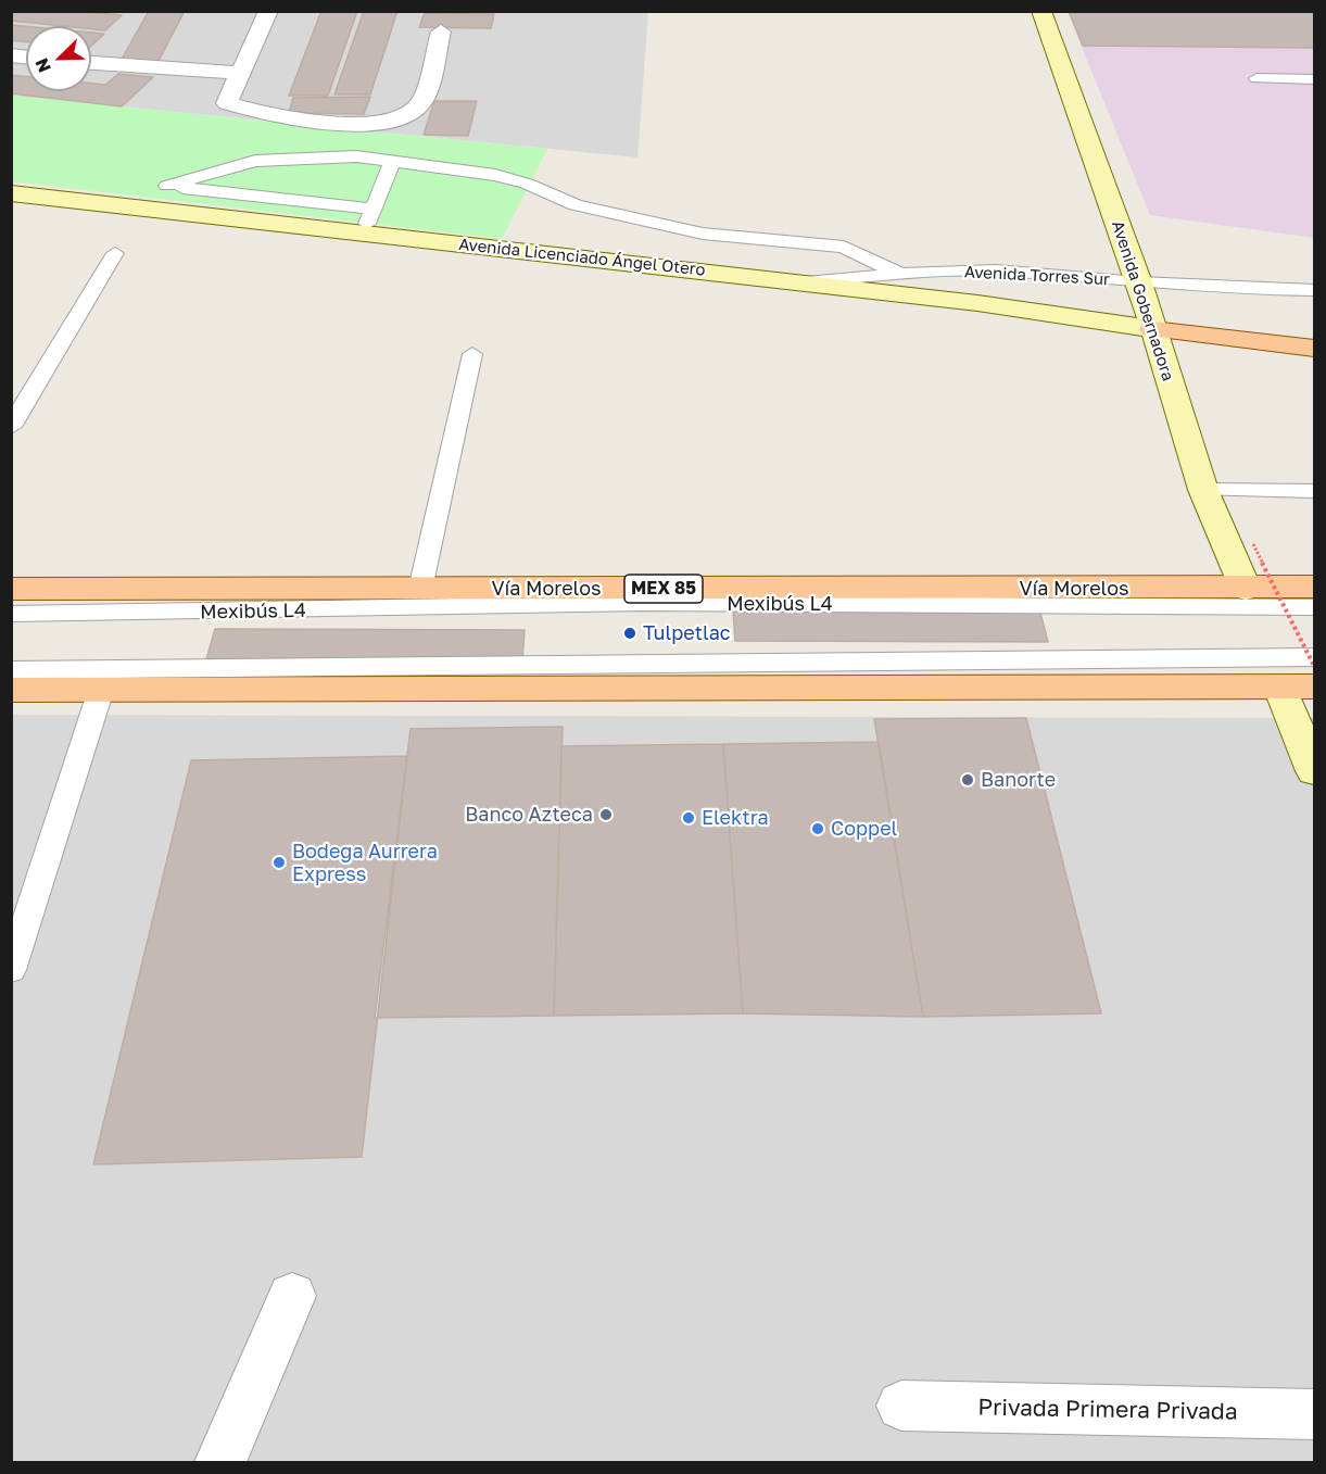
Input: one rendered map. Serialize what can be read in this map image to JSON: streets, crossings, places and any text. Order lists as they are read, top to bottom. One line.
{"streets":{"main road":["Avenida Licenciado Ángel Otero","Avenida Gobernadora","Vía Morelos","MEX 85"],"street":["Privada Primera Privada"],"lane":["Avenida Torres Sur","Mexibús L4"]},"crossings":[["Avenida Licenciado Ángel Otero","Avenida Torres Sur"],["Avenida Licenciado Ángel Otero","Avenida Gobernadora"],["Avenida Torres Sur","Avenida Gobernadora"],["Avenida Gobernadora","Vía Morelos"]],"places":["Tulpetlac","Banorte","Banco Azteca","Elektra","Coppel","Bodega Aurrera Express"],"north":"bottom left"}
